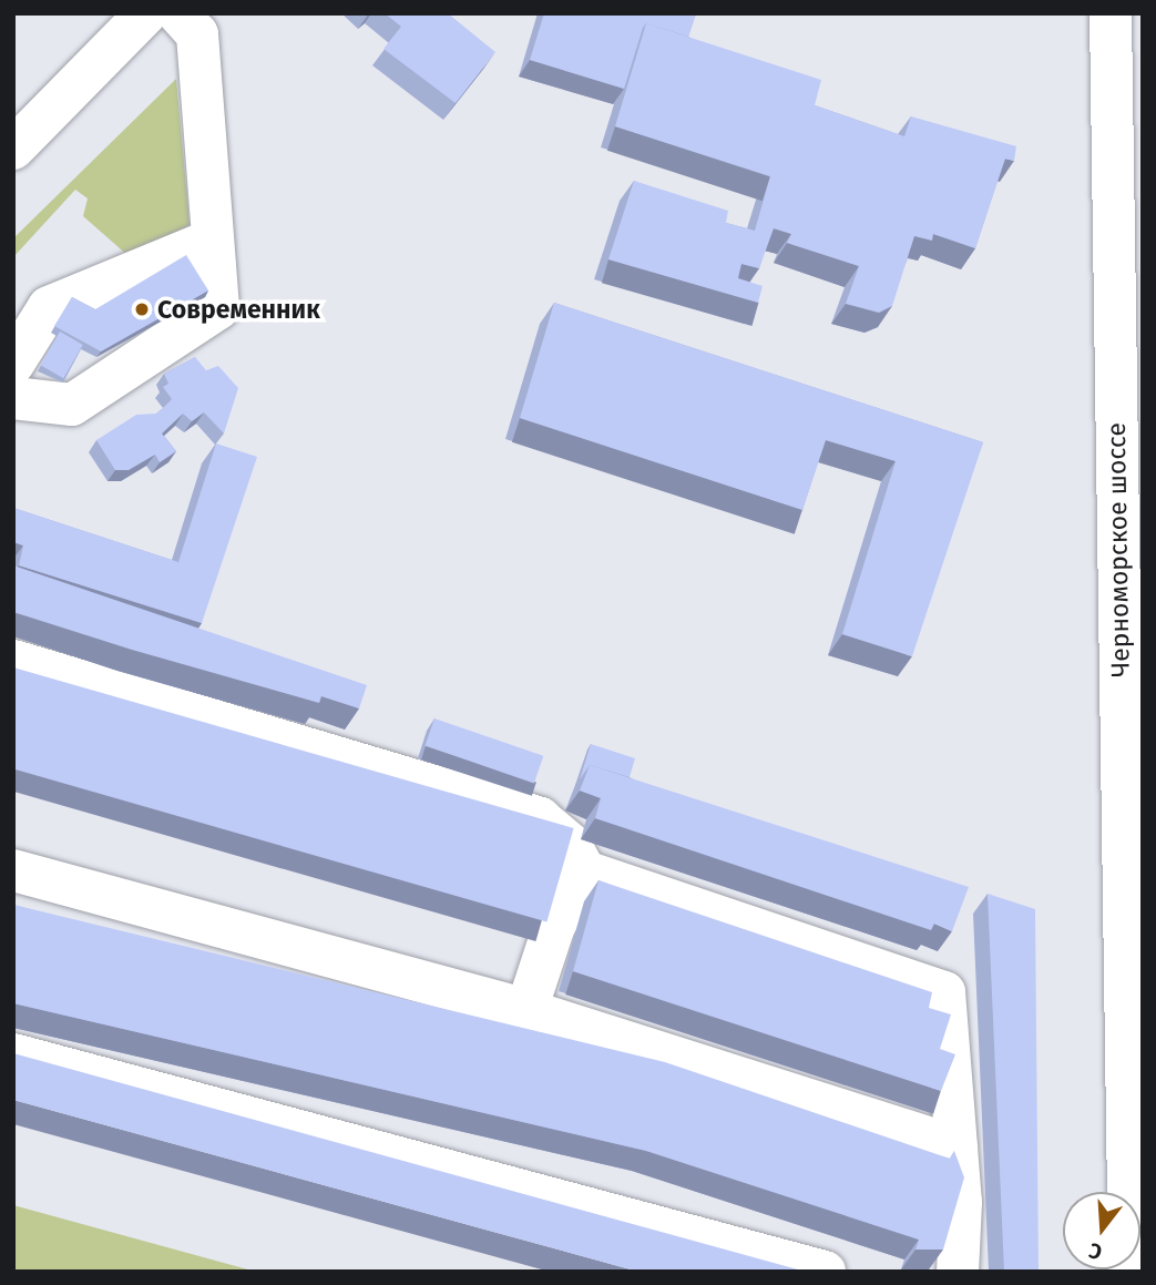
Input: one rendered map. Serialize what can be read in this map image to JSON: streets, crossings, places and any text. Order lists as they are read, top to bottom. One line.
{"streets":{"main road":["Черноморское шоссе"]},"places":["Современник"],"north":"bottom"}
